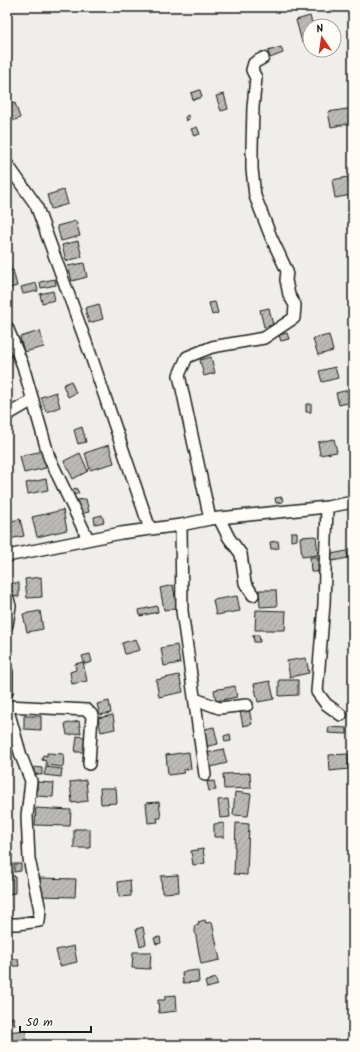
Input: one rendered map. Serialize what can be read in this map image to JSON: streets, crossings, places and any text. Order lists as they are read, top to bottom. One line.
{"scale_bar":"50 m","north":"top"}
